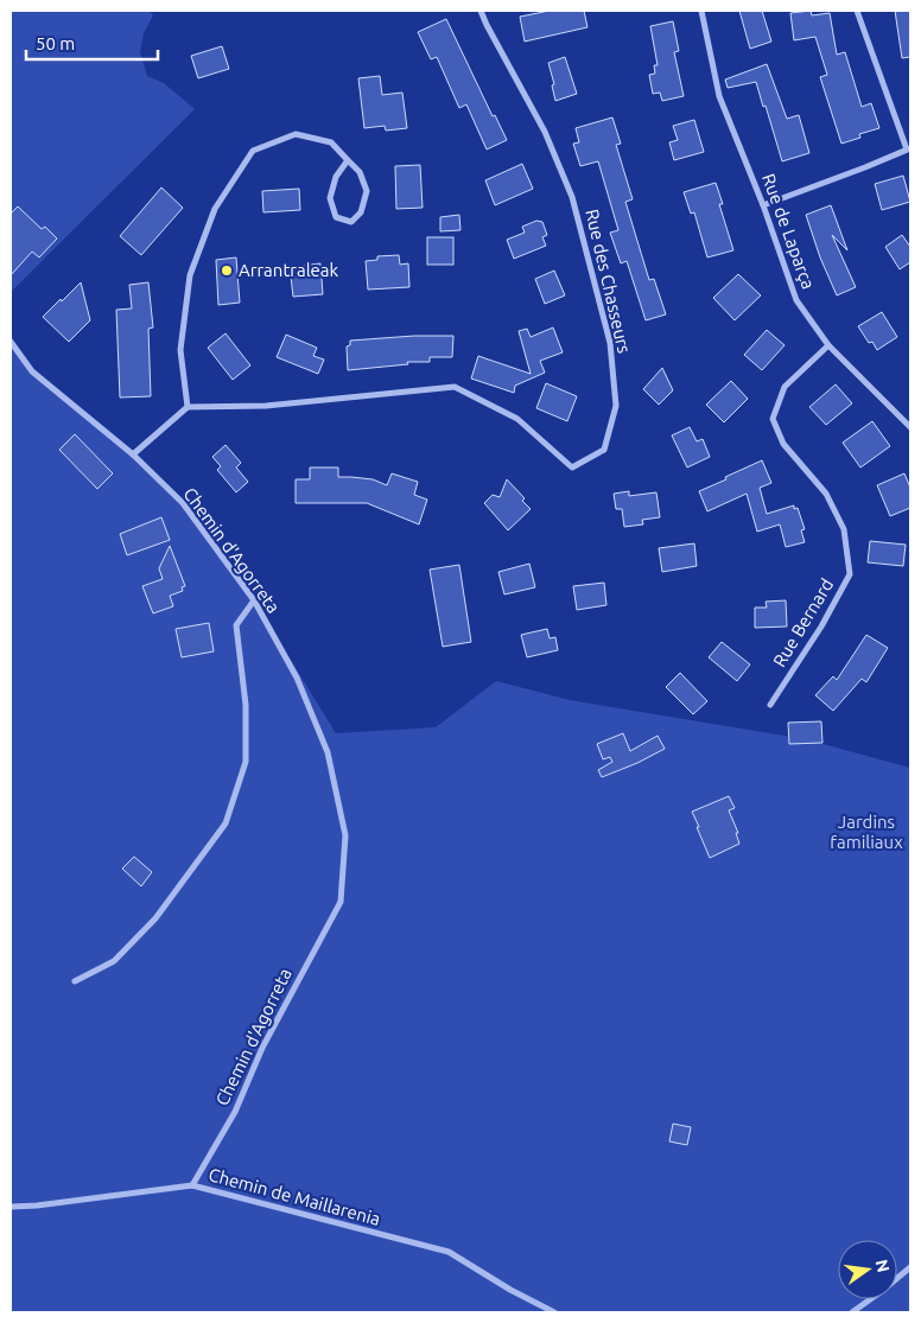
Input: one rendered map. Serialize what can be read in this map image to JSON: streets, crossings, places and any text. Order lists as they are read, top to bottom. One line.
{"streets":{"street":["Rue de Laparça","Rue des Chasseurs","Chemin d'Agorreta","Rue Bernard","Chemin de Maillarenia"]},"crossings":[["Rue de Laparça","Rue Bernard"],["Chemin d'Agorreta","Chemin de Maillarenia"]],"parks":["Jardins familiaux"],"places":["Arrantraleak"],"scale_bar":"50 m","north":"right"}
